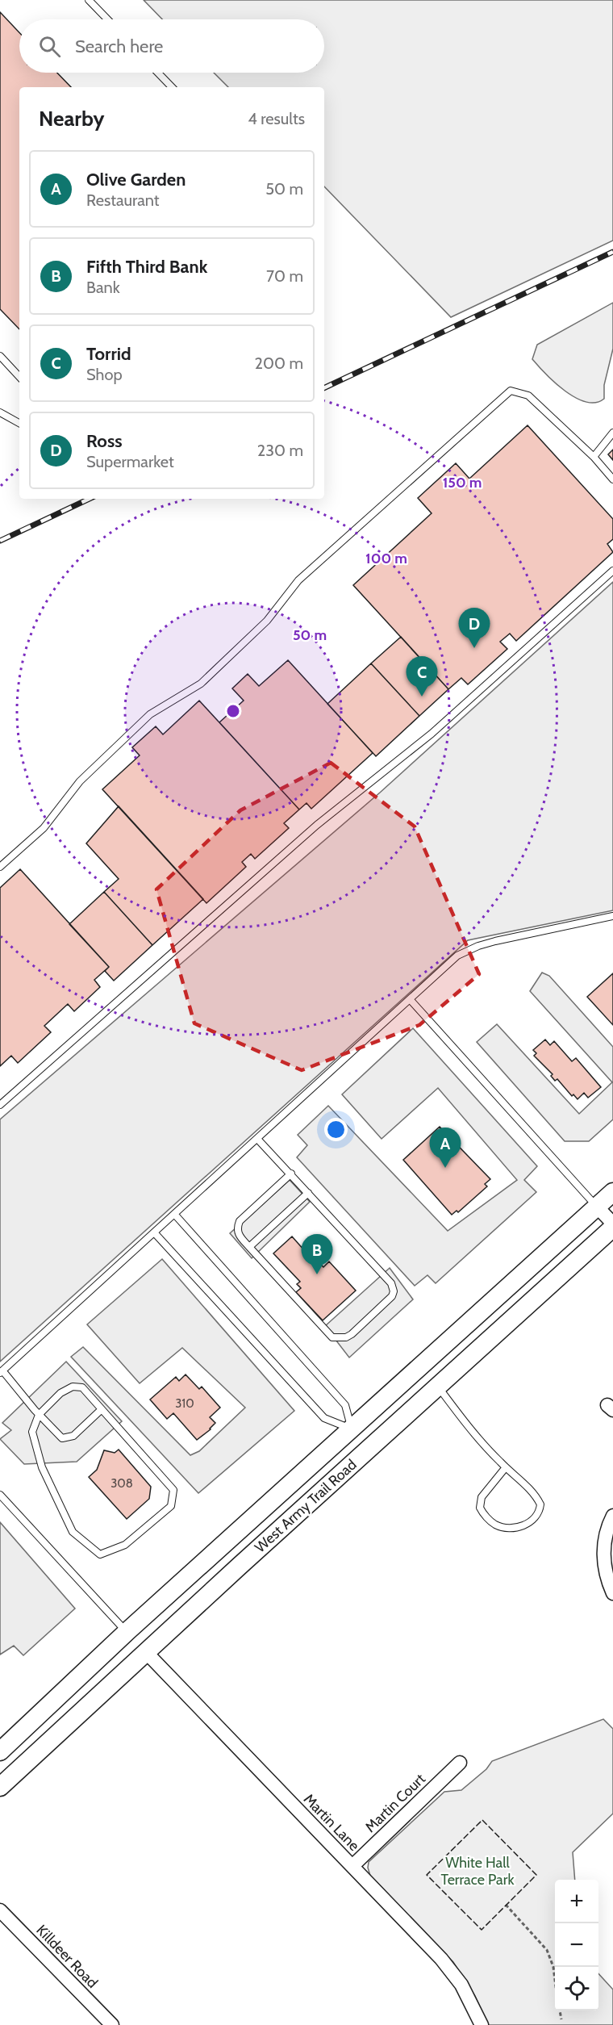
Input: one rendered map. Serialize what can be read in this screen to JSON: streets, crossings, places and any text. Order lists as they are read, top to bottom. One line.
{"streets":{"main road":["West Army Trail Road"],"street":["Martin Court","Martin Lane","Killdeer Road"]},"crossings":[["West Army Trail Road","Martin Lane"],["Martin Court","Martin Lane"]],"parks":["White Hall Terrace Park"],"house_numbers":["310","308"],"page":{"search":"Search here","heading":["Nearby","4 results"],"list":[{"mark":"A","name":"Olive Garden","note":"Restaurant","value":"50 m"},{"mark":"B","name":"Fifth Third Bank","note":"Bank","value":"70 m"},{"mark":"C","name":"Torrid","note":"Shop","value":"200 m"},{"mark":"D","name":"Ross","note":"Supermarket","value":"230 m"}],"pins":["D","C","A","B"],"map_buttons":["+","−"]},"rings":["150 m","100 m","50 m"]}
